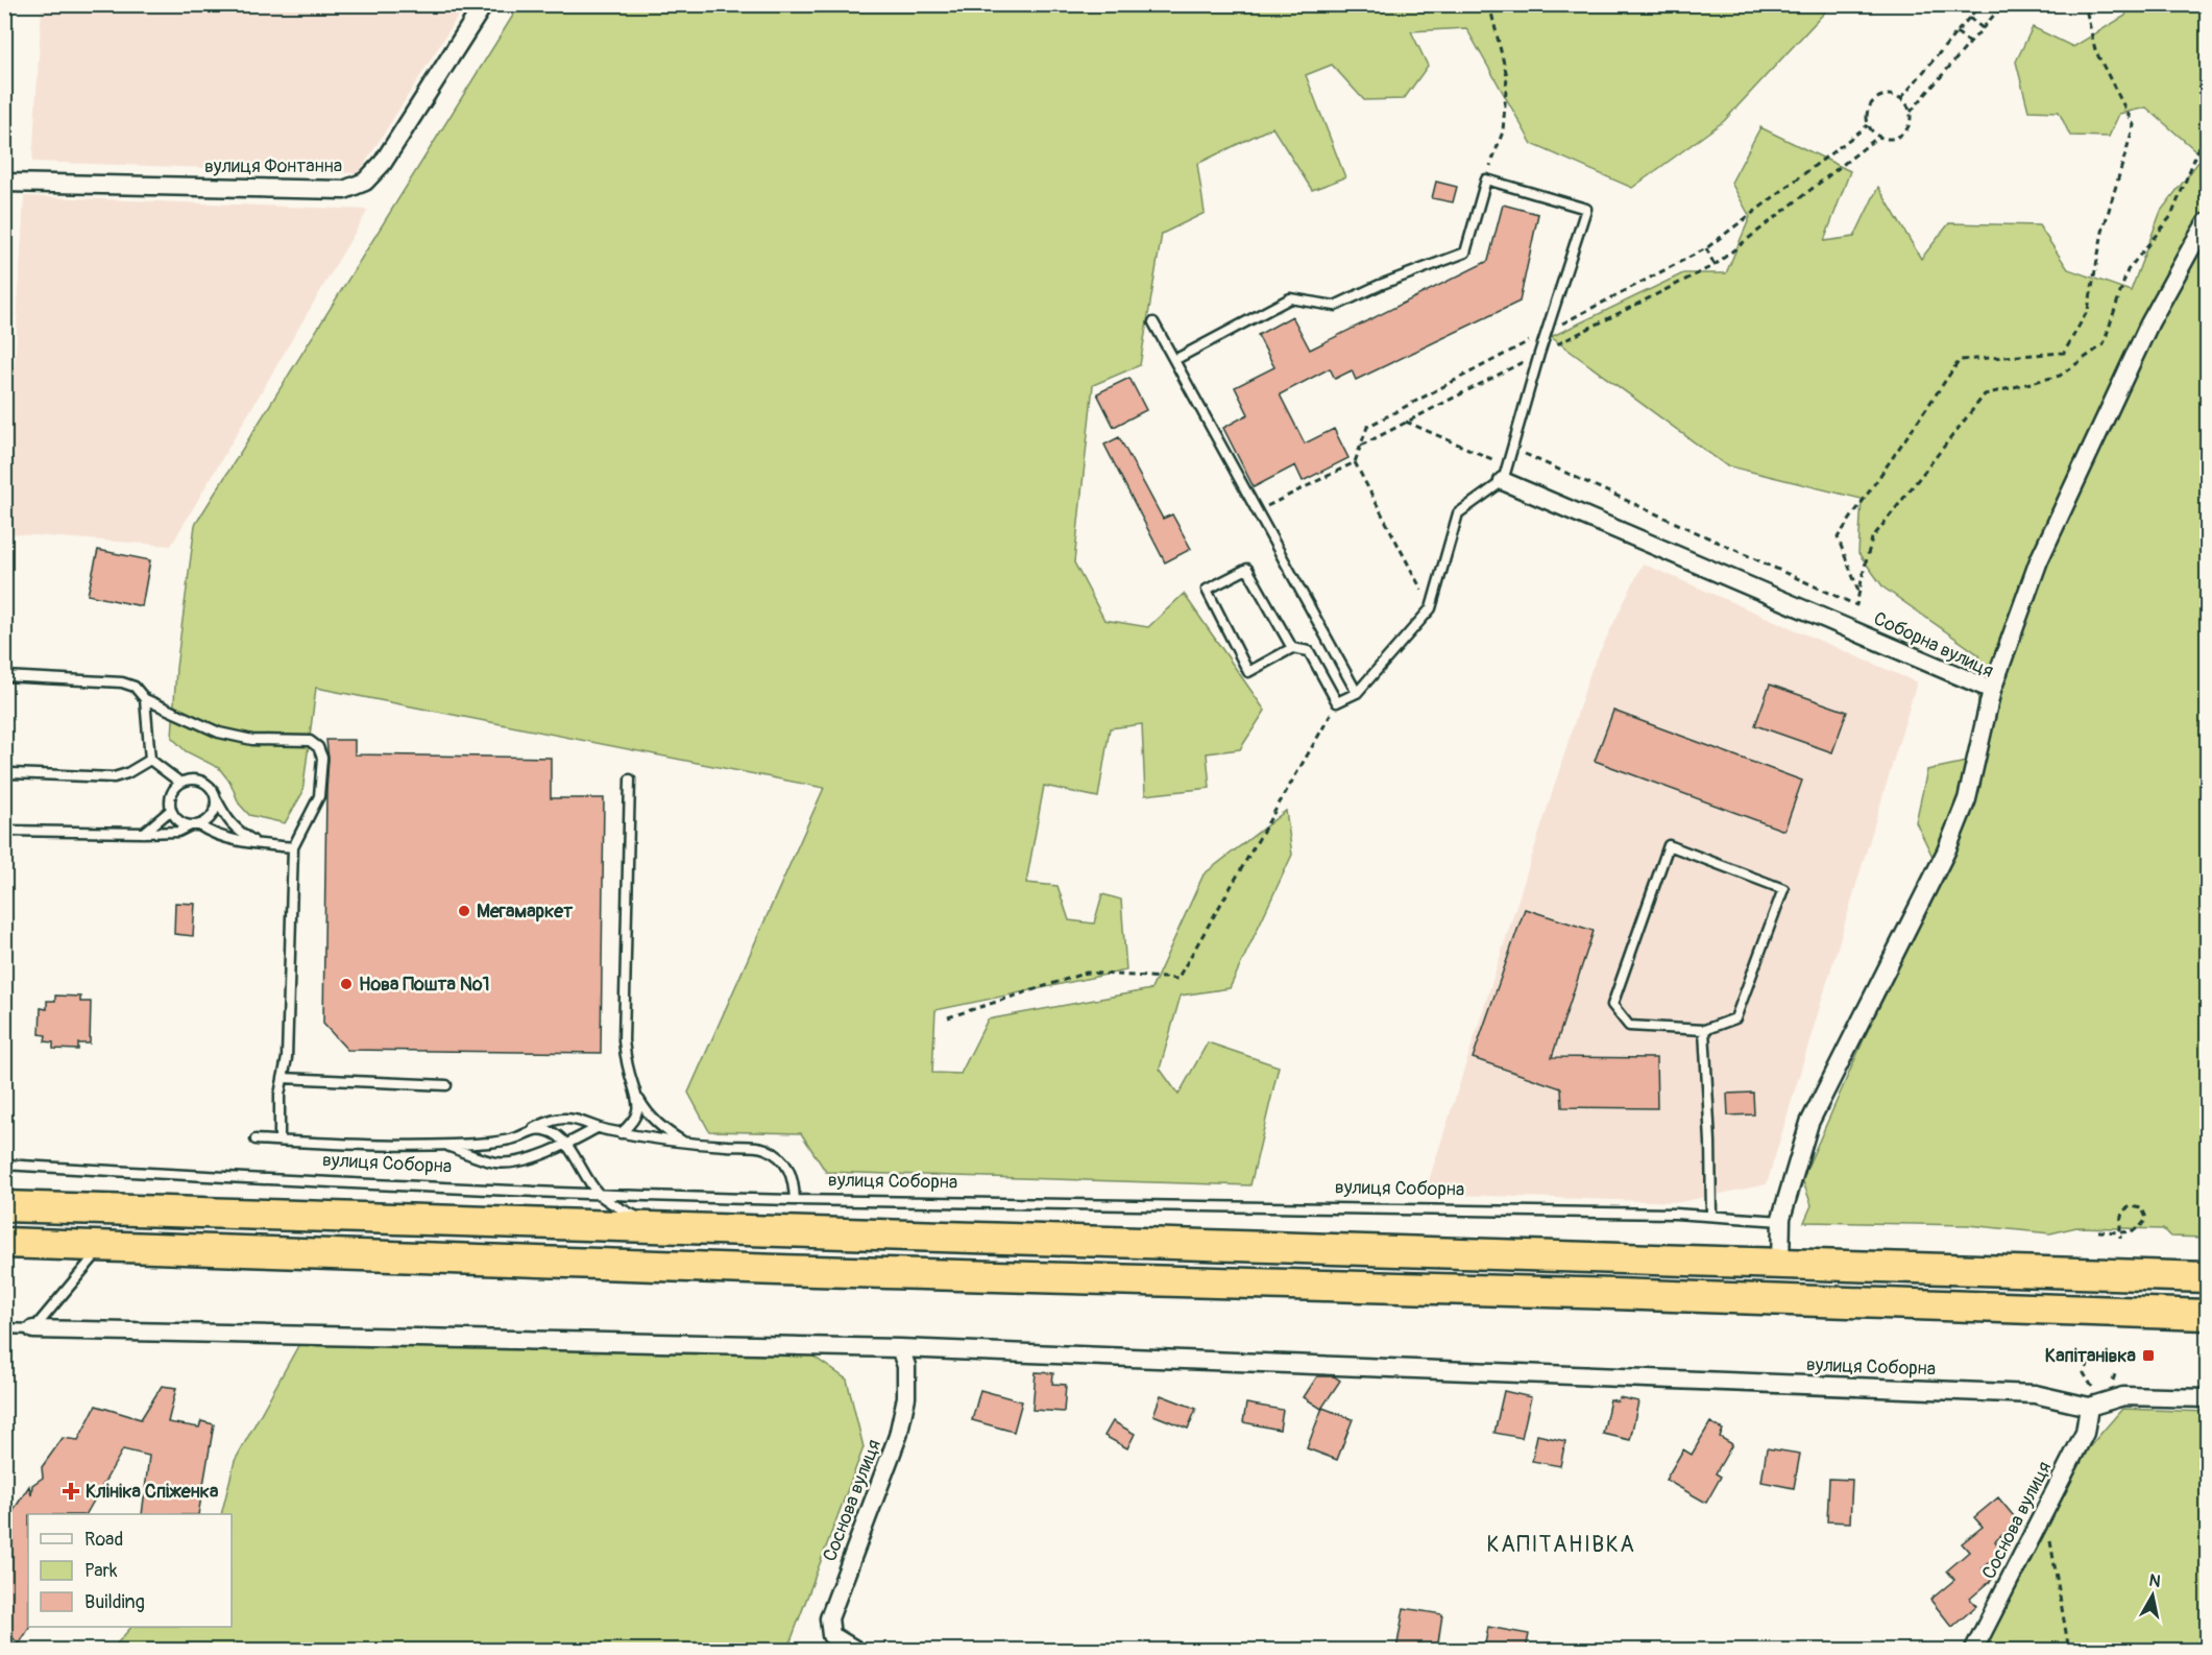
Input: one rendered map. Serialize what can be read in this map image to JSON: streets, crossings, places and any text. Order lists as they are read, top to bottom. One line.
{"streets":{"street":["вулиця Фонтанна","Соборна вулиця","вулиця Соборна","Соснова вулиця"]},"crossings":[["Соборна вулиця","вулиця Соборна"],["вулиця Соборна","Соснова вулиця"]],"districts":["КАПІТАНІВКА"],"places":{"other":["Мегамаркет","Нова Пошта №1"],"transit":["Капітанівка"],"health":["Клініка Спіженка"]},"legend":["Road","Park","Building"],"north":"top"}
